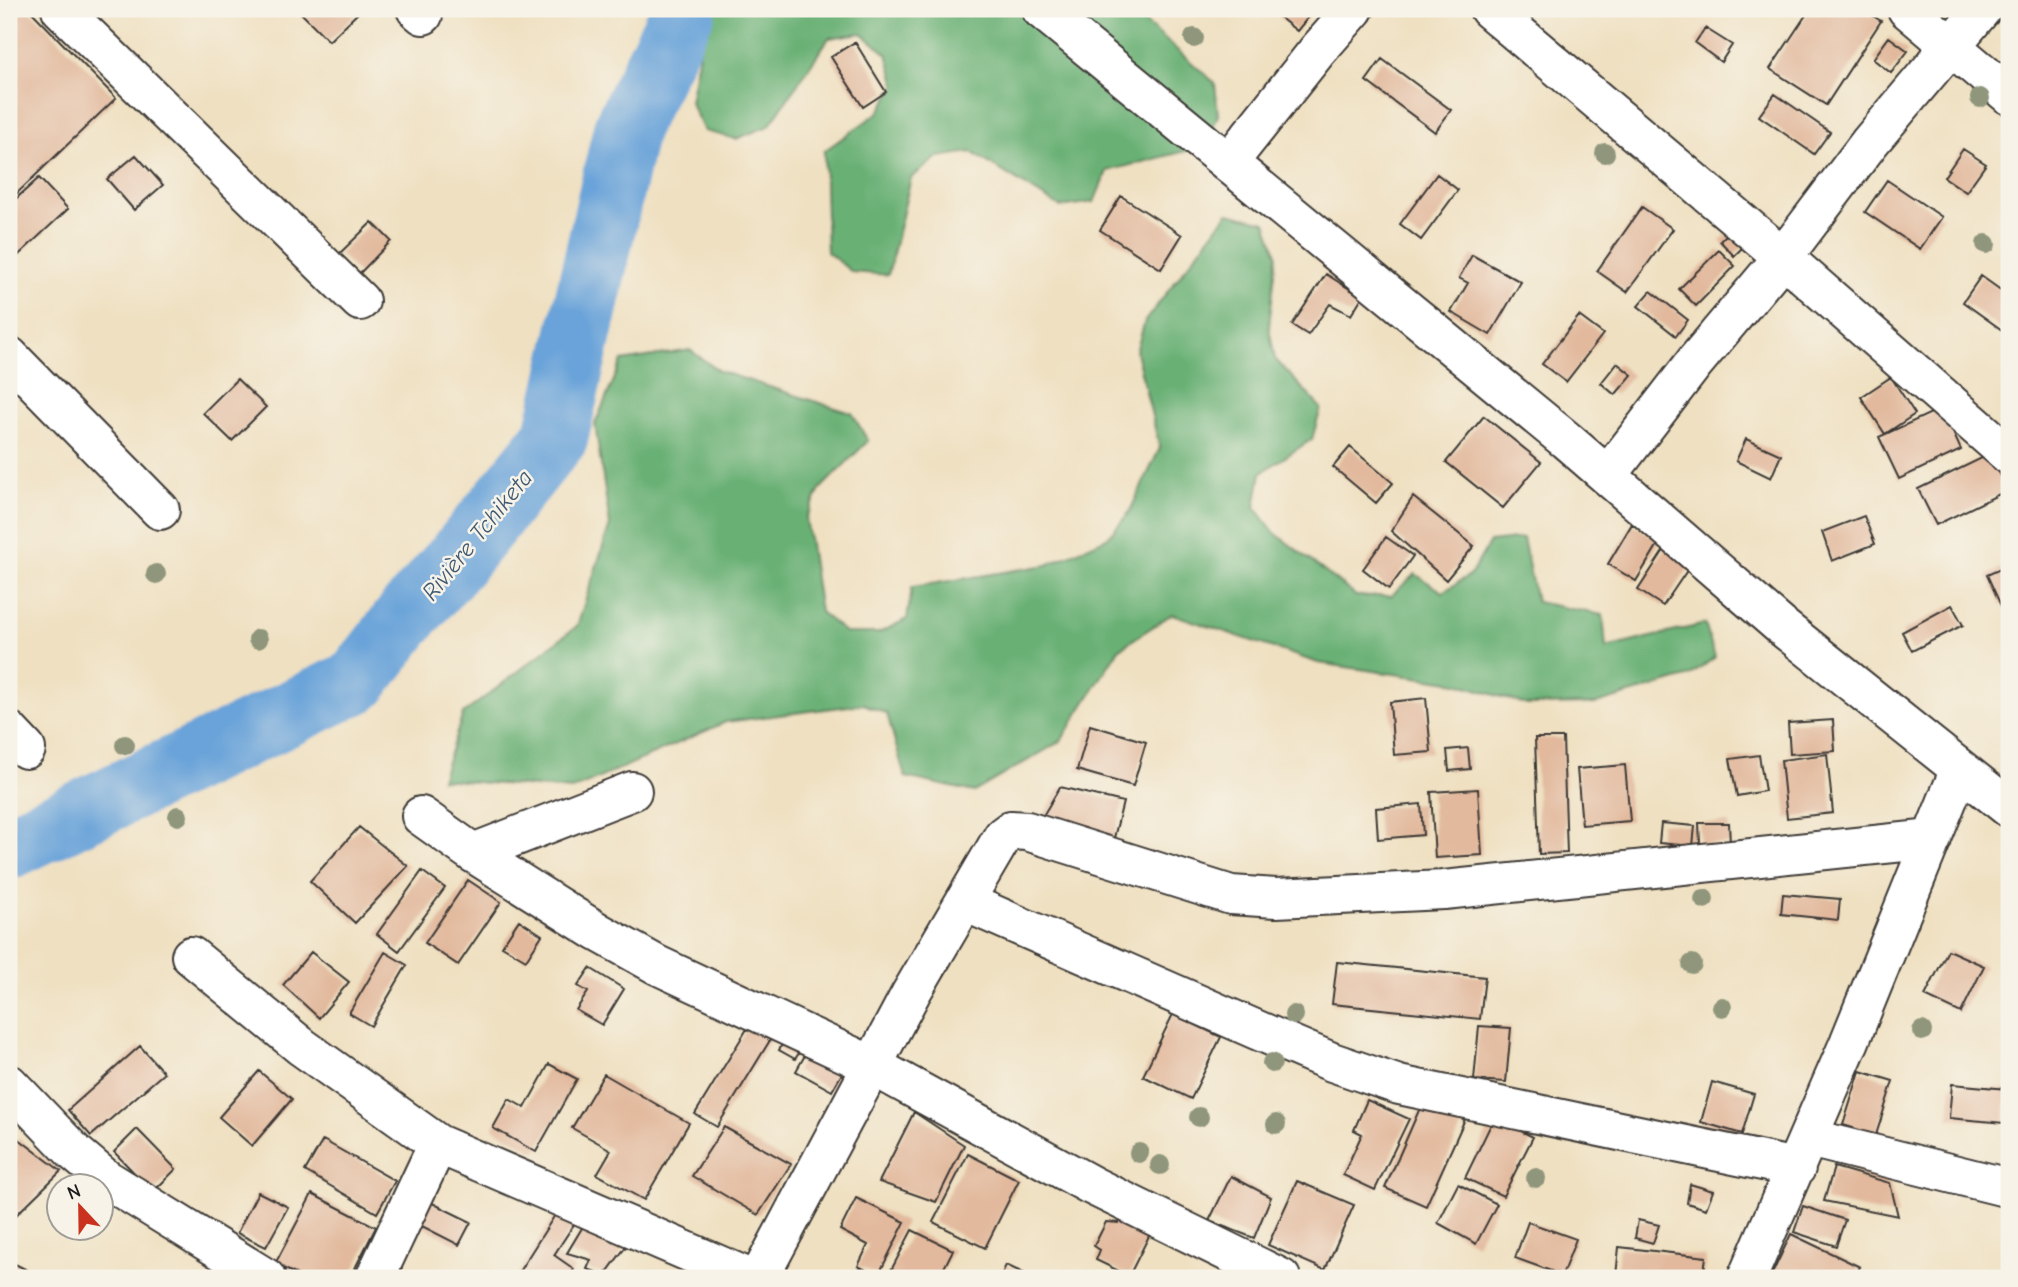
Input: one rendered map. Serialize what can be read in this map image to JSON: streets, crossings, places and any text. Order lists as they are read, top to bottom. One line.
{"water":["Rivière Tchiketa"],"north":"top"}
